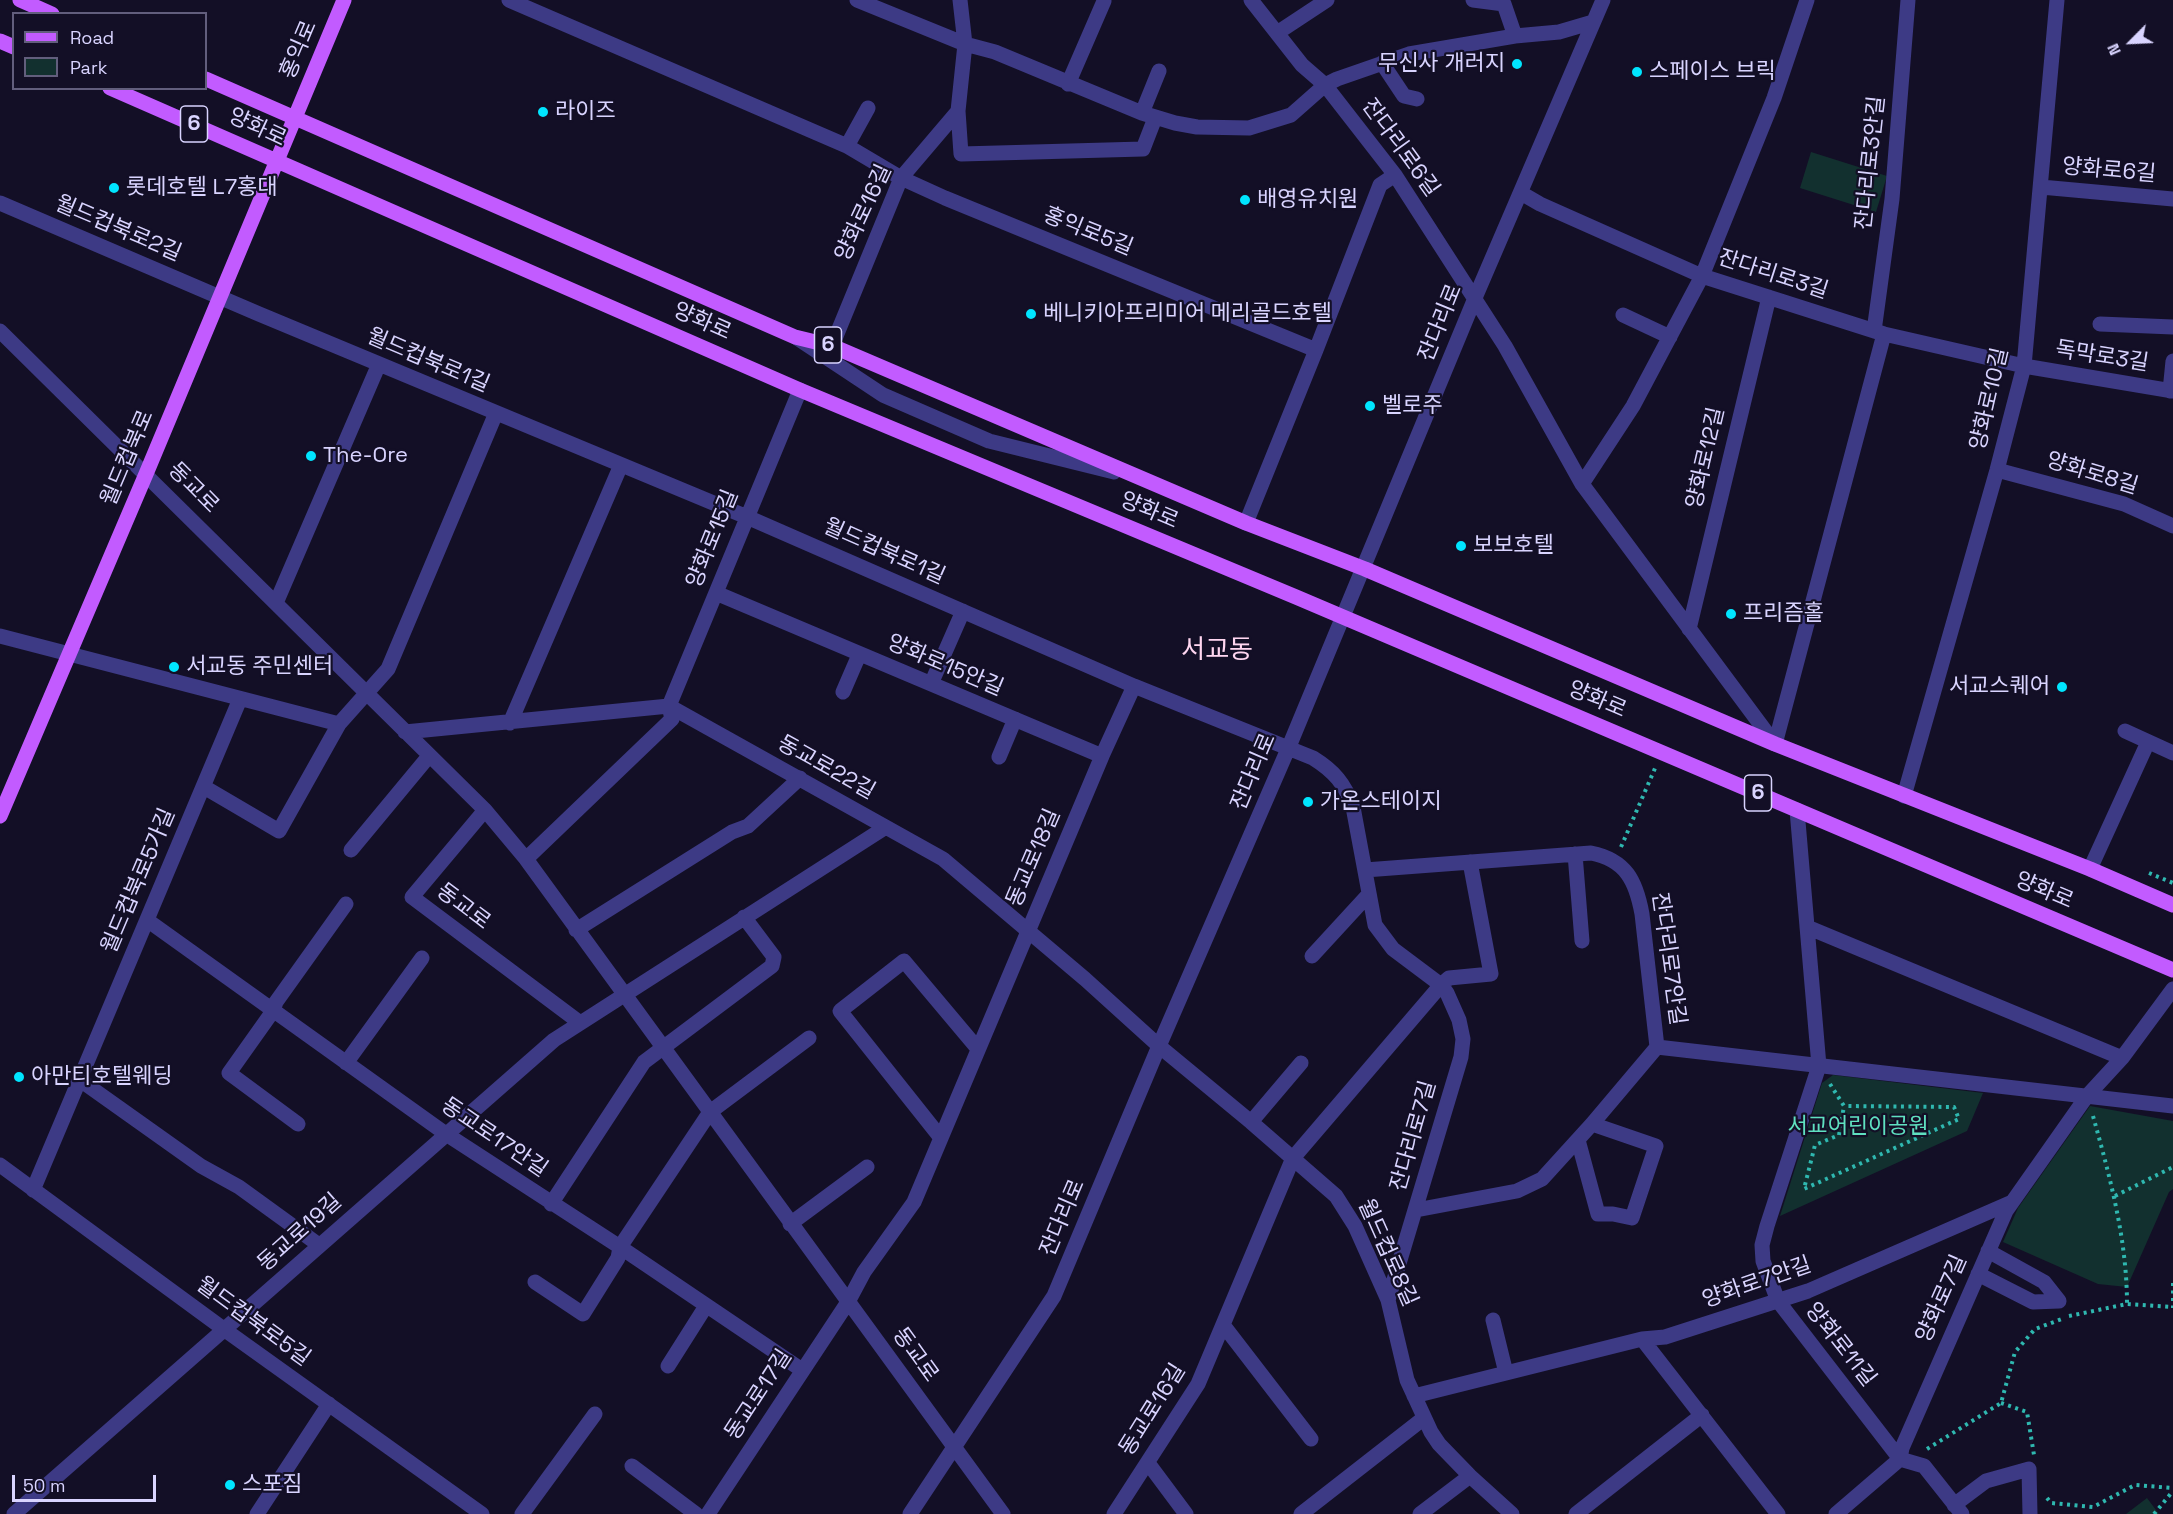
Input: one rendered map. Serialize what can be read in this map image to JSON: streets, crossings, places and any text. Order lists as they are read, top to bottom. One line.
{"streets":{"main road":["홍익로","6","양화로","월드컵북로"],"street":["잔다리로6길","잔다리로3안길","양화로6길","양화로16길","월드컵북로2길","홍익로5길","잔다리로3길","잔다리로","독막로3길","월드컵북로1길","양화로10길","양화로12길","양화로8길","동교로","양화로15길","양화로15안길","동교로22길","동교로18길","월드컵북로5가길","잔다리로7안길","잔다리로7길","동교로17안길","동교로19길","월드컵로8길","양화로7안길","양화로7길","월드컵북로5길","양화로11길","동교로17길","동교로16길"]},"crossings":[["홍익로","양화로"],["홍익로","월드컵북로"],["양화로","양화로16길"],["양화로","잔다리로"],["양화로","양화로10길"],["양화로","월드컵북로"],["양화로","양화로15길"],["양화로","양화로11길"],["잔다리로6길","잔다리로"],["잔다리로3안길","잔다리로3길"],["양화로6길","양화로10길"],["양화로16길","홍익로5길"],["월드컵북로2길","월드컵북로1길"],["월드컵북로2길","월드컵북로"],["잔다리로3길","잔다리로"],["잔다리로3길","독막로3길"],["잔다리로3길","양화로10길"],["잔다리로3길","양화로12길"],["잔다리로","월드컵북로1길"],["잔다리로","동교로"],["잔다리로","동교로22길"],["잔다리로","잔다리로7길"],["잔다리로","월드컵로8길"],["독막로3길","양화로10길"],["월드컵북로1길","월드컵북로"],["월드컵북로1길","양화로15길"],["월드컵북로1길","양화로15안길"],["월드컵북로1길","동교로18길"],["월드컵북로1길","잔다리로7길"],["양화로10길","양화로8길"],["월드컵북로","동교로"],["동교로","동교로18길"],["동교로","동교로19길"],["동교로","동교로17길"],["양화로15길","양화로15안길"],["양화로15길","동교로22길"],["양화로15안길","동교로18길"],["동교로22길","동교로18길"],["동교로22길","월드컵로8길"],["동교로18길","동교로17길"],["월드컵북로5가길","동교로17안길"],["월드컵북로5가길","월드컵북로5길"],["잔다리로7안길","잔다리로7길"],["잔다리로7길","월드컵로8길"],["동교로17안길","동교로19길"],["동교로17안길","동교로17길"],["동교로19길","월드컵북로5길"],["월드컵로8길","양화로7안길"],["월드컵로8길","동교로16길"],["양화로7안길","양화로7길"],["양화로7안길","양화로11길"],["양화로7길","양화로11길"]],"districts":["서교동"],"parks":["서교어린이공원"],"places":["무신사 개러지","스페이스 브릭","라이즈","롯데호텔 L7홍대","배영유치원","베니키아프리미어 메리골드호텔","벨로주","The-Ore","보보호텔","프리즘홀","서교동 주민센터","서교스퀘어","가온스테이지","아만티호텔웨딩","스포짐"],"legend":["Road","Park"],"scale_bar":"50 m","north":"bottom left"}
